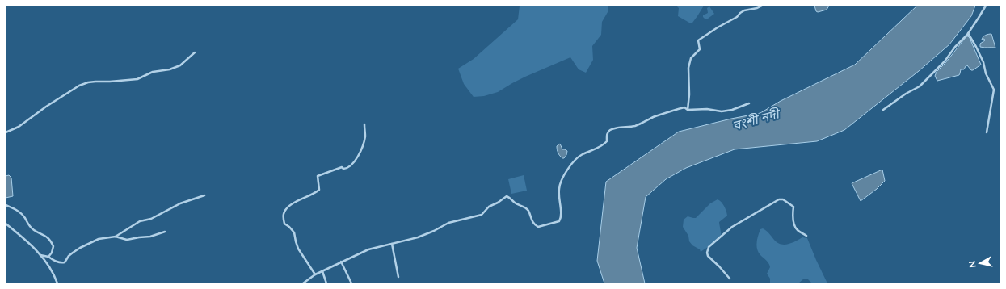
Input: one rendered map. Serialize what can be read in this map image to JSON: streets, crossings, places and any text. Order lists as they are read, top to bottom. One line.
{"water":["বংশী নদী"],"north":"left"}
